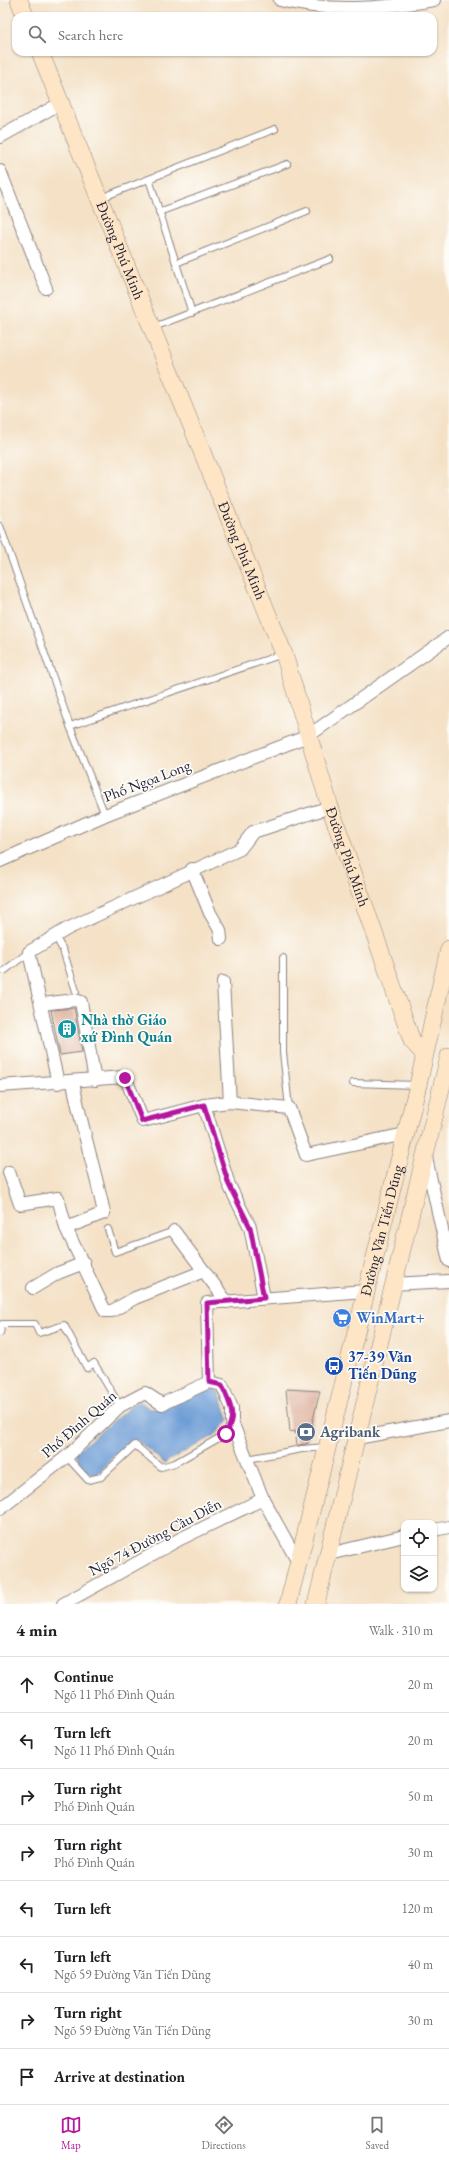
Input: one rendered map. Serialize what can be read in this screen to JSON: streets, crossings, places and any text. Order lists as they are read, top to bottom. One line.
{"streets":{"main road":["Đường Phú Minh","Đường Văn Tiến Dũng"],"street":["Phố Ngọa Long","Phố Đình Quán","Ngõ 74 Đường Cầu Diễn"]},"crossings":[["Đường Phú Minh","Phố Ngọa Long"],["Đường Phú Minh","Đường Văn Tiến Dũng"]],"places":{"building":["Nhà thờ Giáo xứ Đình Quán"],"supermarket":["WinMart+"],"bus stop":["37-39 Văn Tiến Dũng"],"bank":["Agribank"]},"page":{"search":"Search here","heading":["4 min","Walk · 310 m"],"list":[["Continue","Ngõ 11 Phố Đình Quán","20 m"],["Turn left","Ngõ 11 Phố Đình Quán","20 m"],["Turn right","Phố Đình Quán","50 m"],["Turn right","Phố Đình Quán","30 m"],["Turn left","120 m"],["Turn left","Ngõ 59 Đường Văn Tiến Dũng","40 m"],["Turn right","Ngõ 59 Đường Văn Tiến Dũng","30 m"],"Arrive at destination"],"nav":["Map","Directions","Saved"]}}
